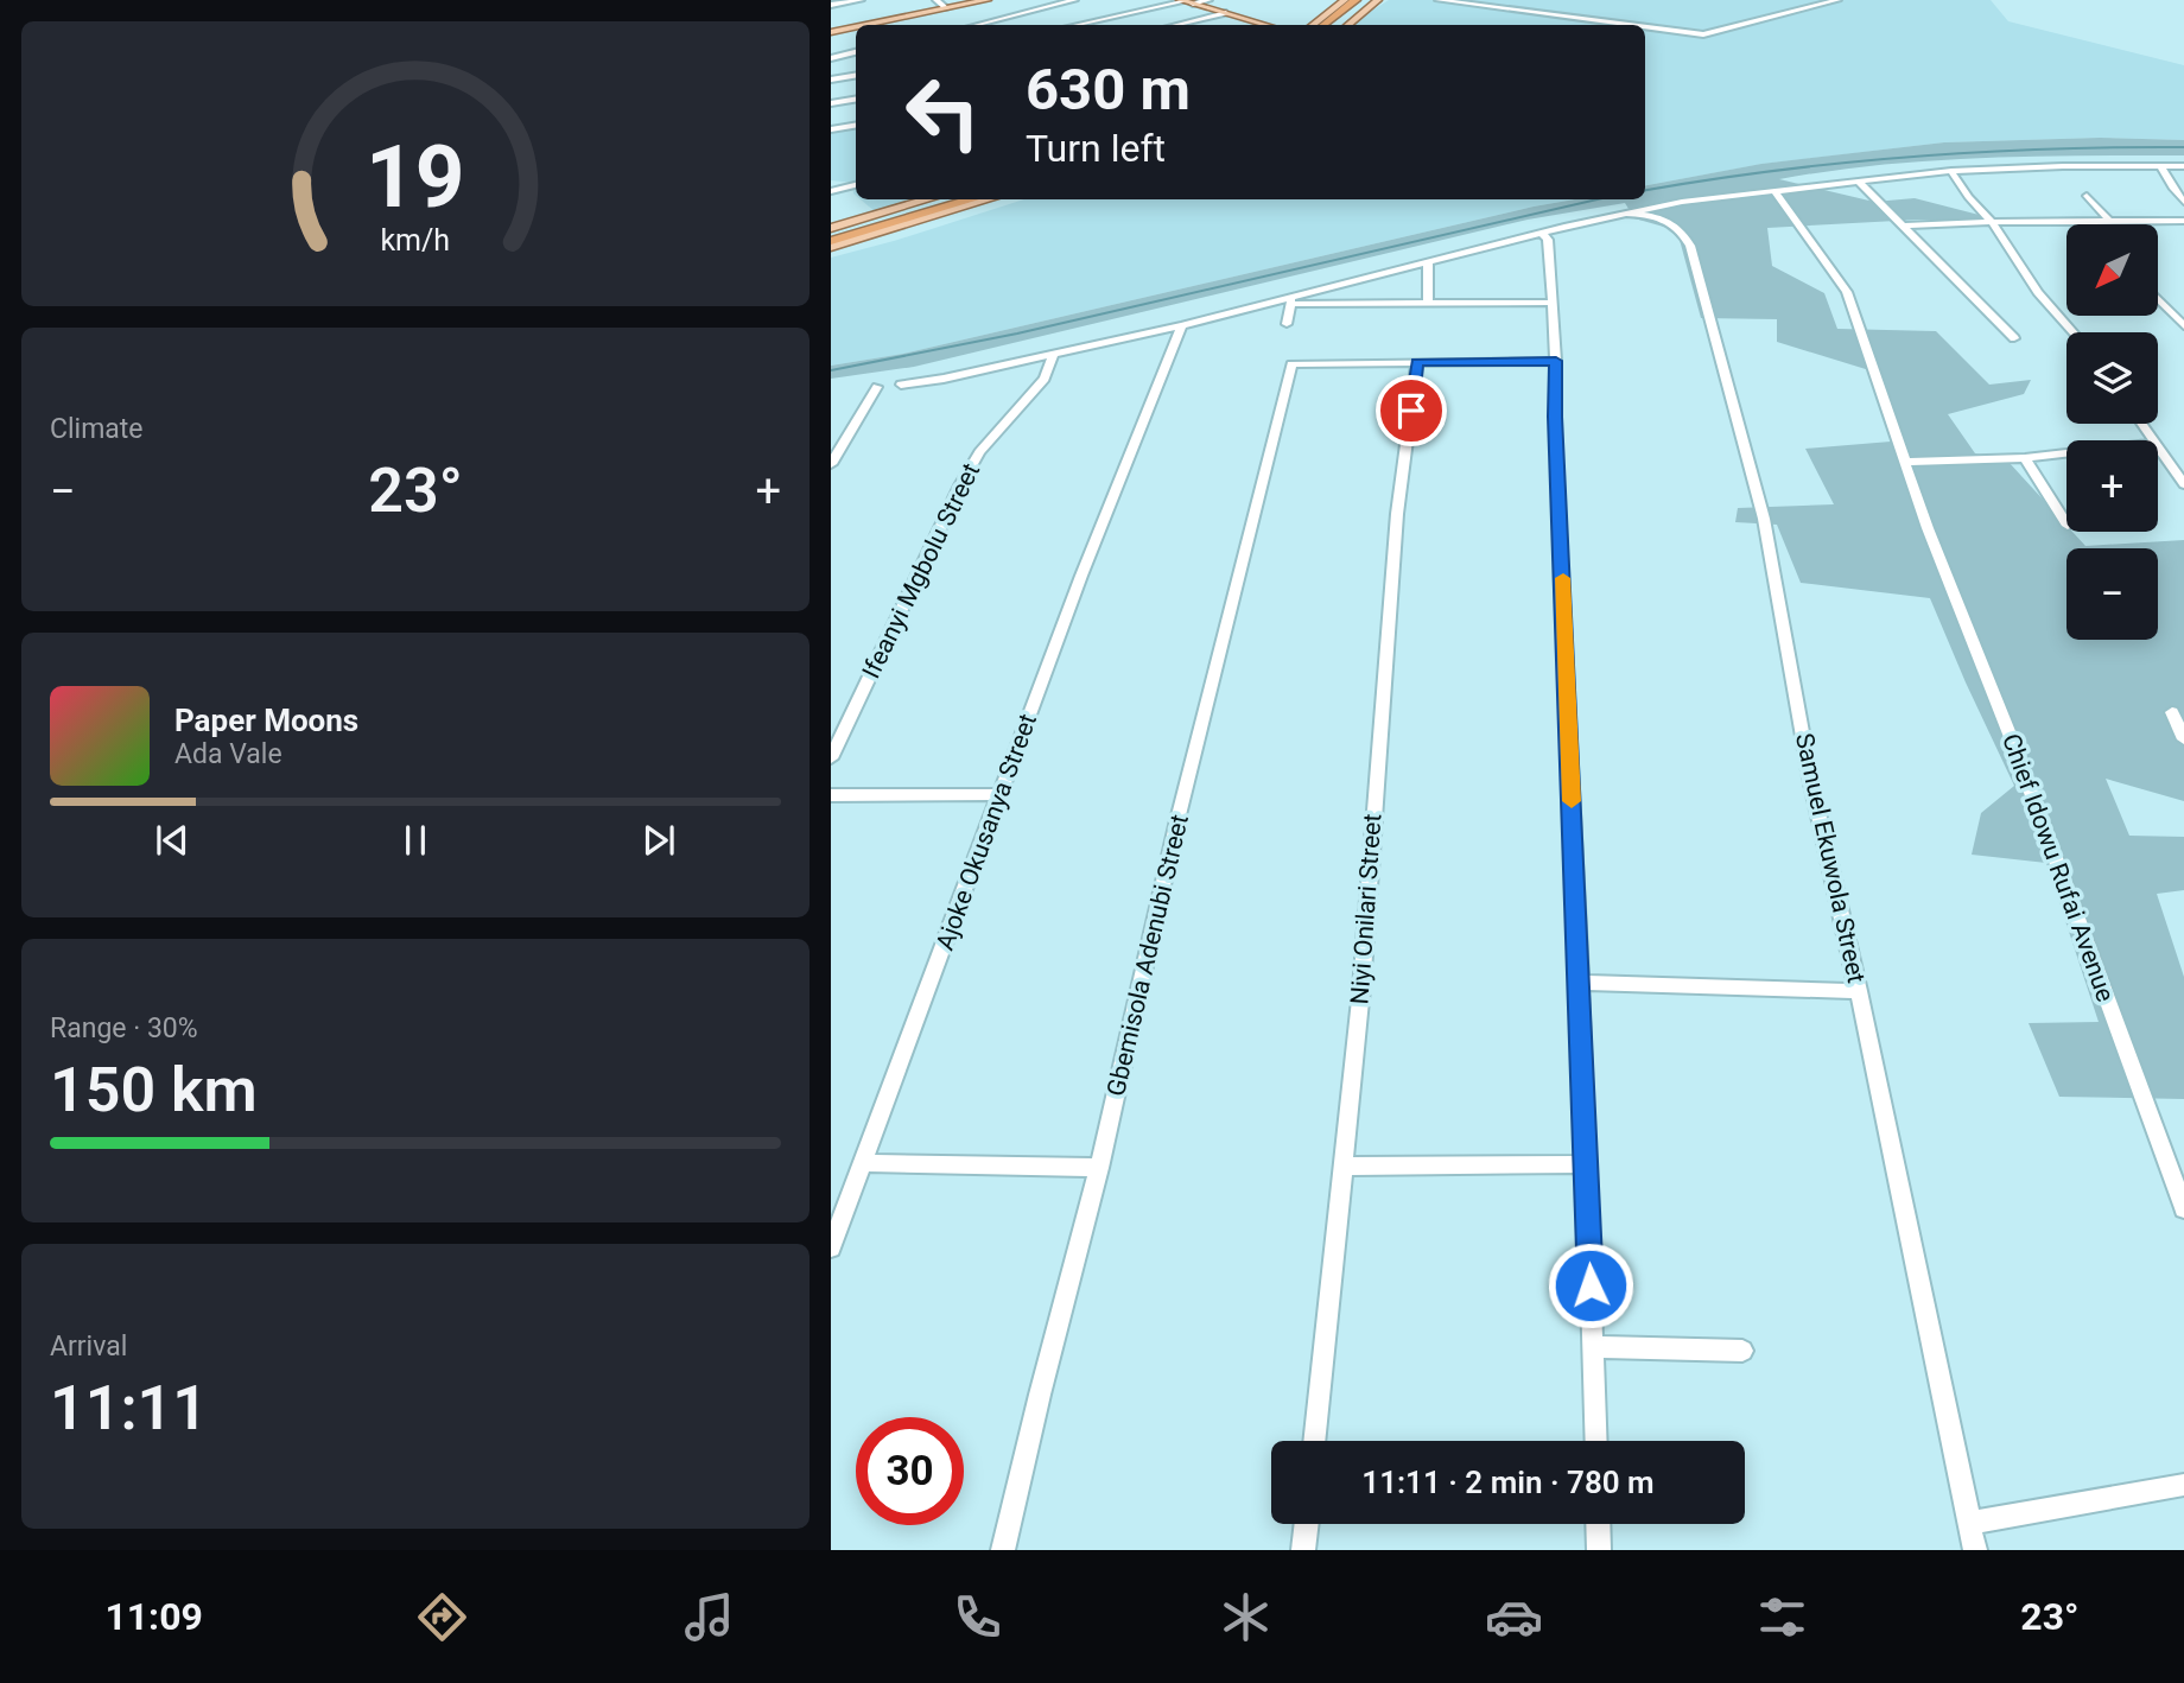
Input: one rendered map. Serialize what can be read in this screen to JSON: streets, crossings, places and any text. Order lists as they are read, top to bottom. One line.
{"streets":{"street":["Ifeanyi Mgbolu Street","Ajoke Okusanya Street","Samuel Ekuwola Street","Chief Idowu Rufai Avenue","Niyi Onilari Street","Gbemisola Adenubi Street"]},"crossings":[["Niyi Onilari Street","Gbemisola Adenubi Street"]],"north":"bottom left","page":{"turn":["630 m","Turn left"],"map_buttons":["+","−"],"tile":["Climate",["Range · 30%","150 km"],["Arrival","11:11"]],"heat":["−","23°","+"],"song":["Paper Moons","Ada Vale"],"limit":"30","trip":"11:11 · 2 min · 780 m","tabs":["11:09","23°"],"gauge":["19","km/h"]}}
